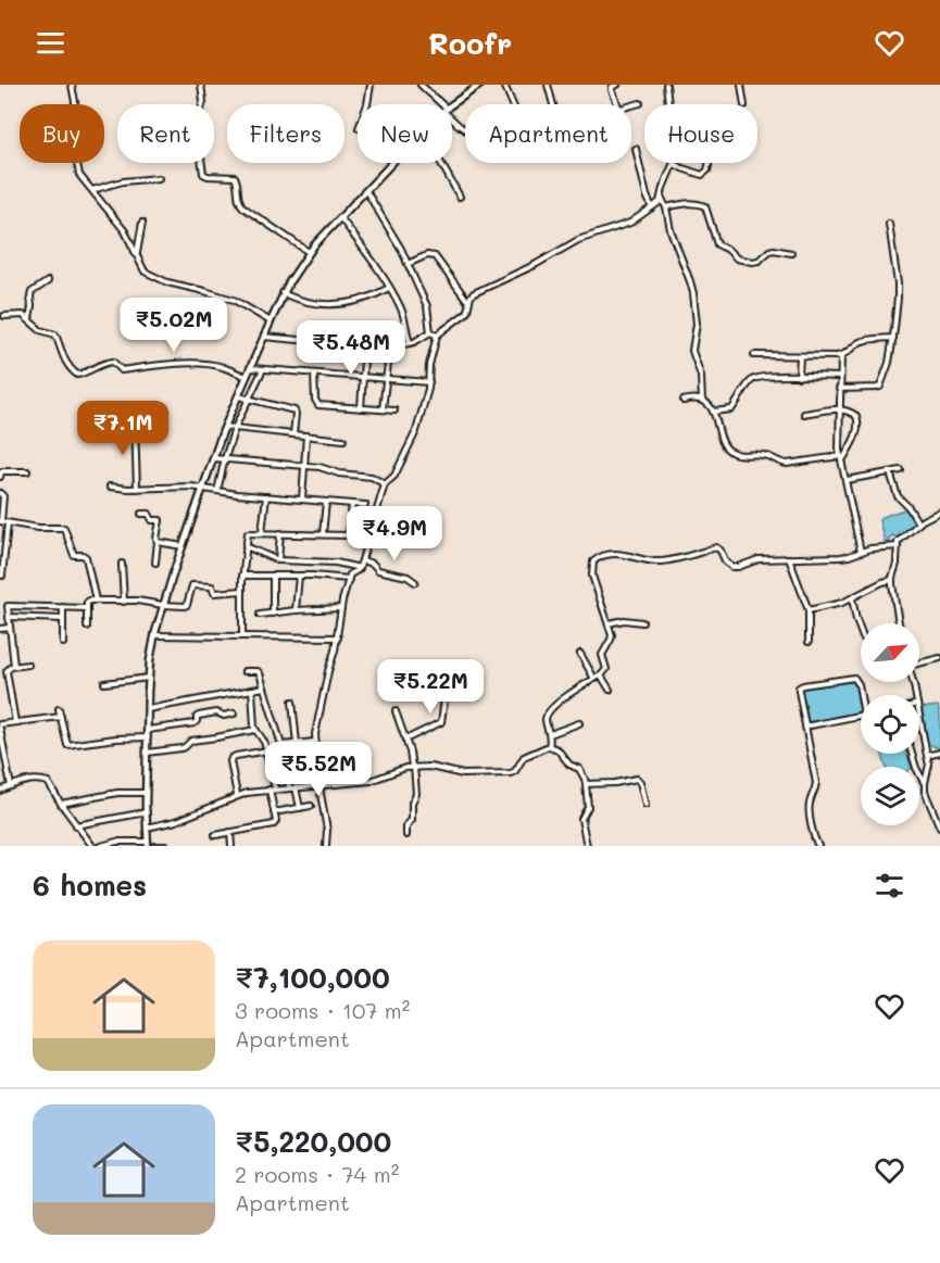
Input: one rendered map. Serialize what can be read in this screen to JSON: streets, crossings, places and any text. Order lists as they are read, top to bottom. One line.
{"north":"top right","page":{"header":"Roofr","chip":["Buy","Rent","Filters","New","Apartment","House"],"price":["₹5.02M","₹5.48M","₹7.1M","₹4.9M","₹5.22M","₹5.52M"],"heading":"6 homes","list":[{"name":"₹7,100,000","note":"3 rooms · 107 m² · Apartment"},{"name":"₹5,220,000","note":"2 rooms · 74 m² · Apartment"}]}}
